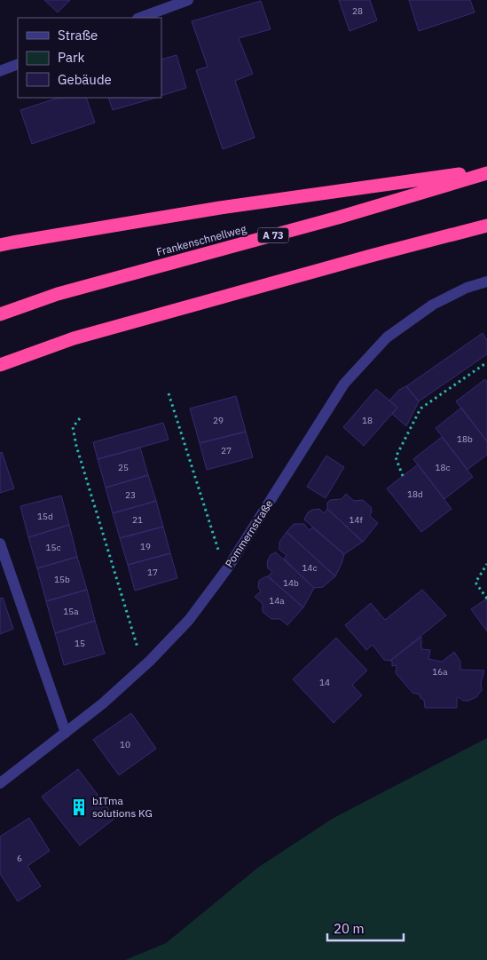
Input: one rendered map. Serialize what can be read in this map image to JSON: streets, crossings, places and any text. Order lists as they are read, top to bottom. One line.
{"streets":{"highway":["A 73","Frankenschnellweg"],"street":["Pommernstraße"]},"places":{"building":["bITma solutions KG"]},"house_numbers":["28","29","18","18b","27","25","18c","18d","23","15d","21","14f","19","15c","14c","17","15b","14b","14a","15a","15","16a","14","10","6"],"legend":["Straße","Park","Gebäude"],"scale_bar":"20 m"}
